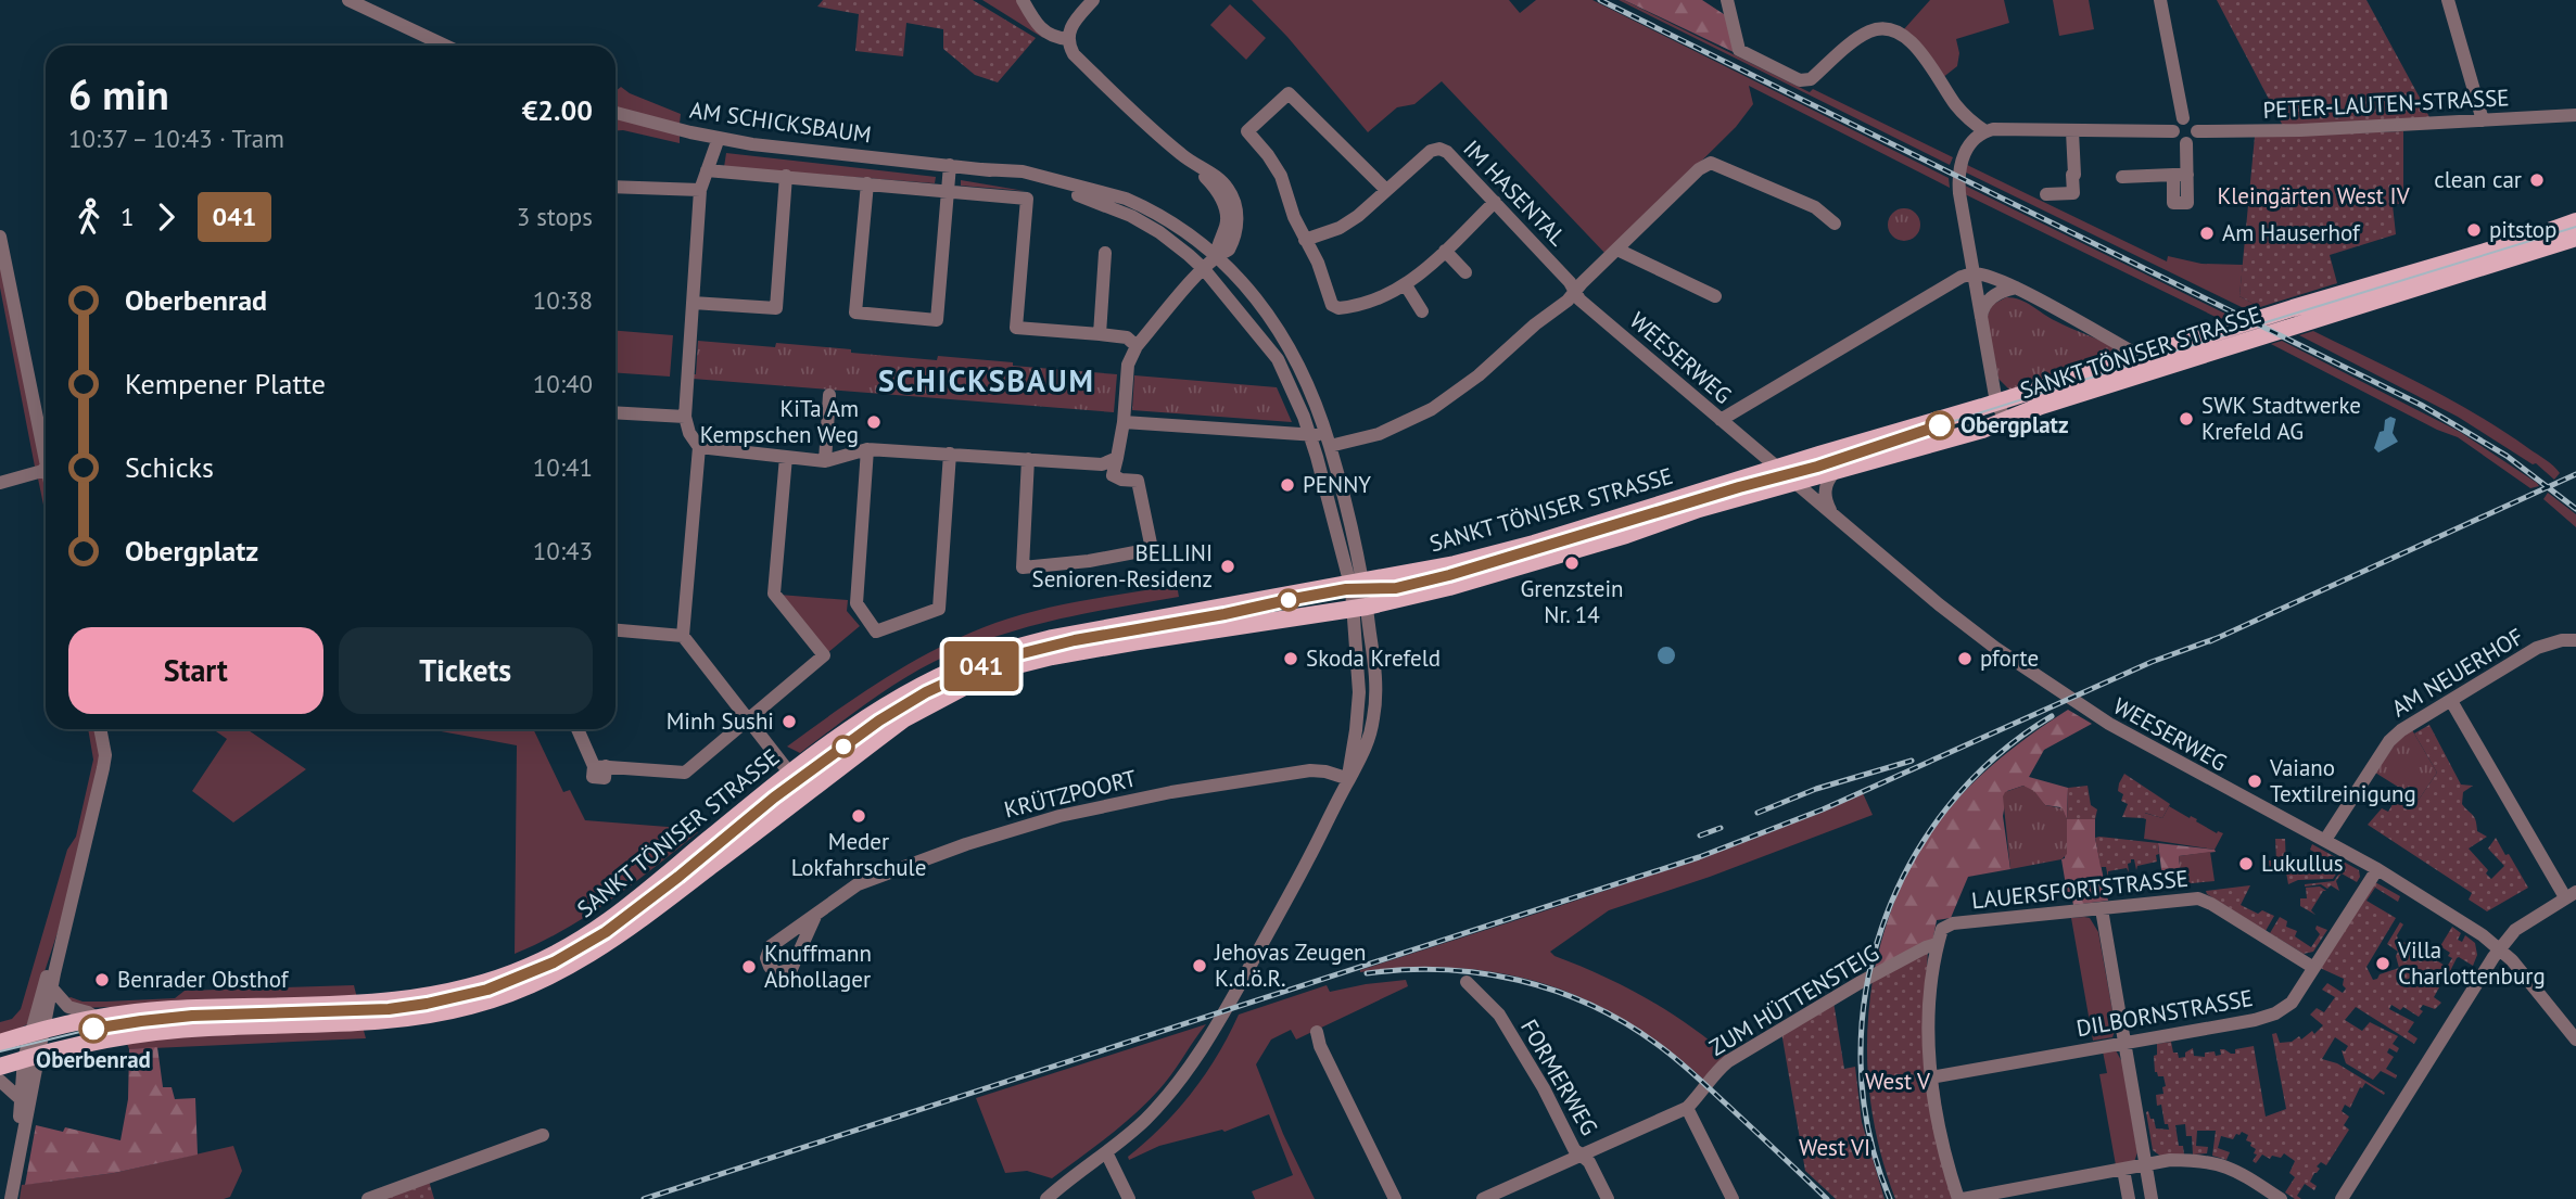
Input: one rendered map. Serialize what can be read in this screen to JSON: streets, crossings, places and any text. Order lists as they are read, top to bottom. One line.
{"streets":{"main road":["SANKT TÖNISER STRASSE"],"street":["PETER-LAUTEN-STRASSE","AM SCHICKSBAUM","IM HASENTAL","WEESERWEG","AM NEUERHOF","KRÜTZPOORT","LAUERSFORTSTRASSE","ZUM HÜTTENSTEIG","DILBORNSTRASSE","FORMERWEG"]},"crossings":[["AM SCHICKSBAUM","SANKT TÖNISER STRASSE"],["IM HASENTAL","WEESERWEG"],["SANKT TÖNISER STRASSE","WEESERWEG"],["WEESERWEG","AM NEUERHOF"],["WEESERWEG","DILBORNSTRASSE"],["LAUERSFORTSTRASSE","ZUM HÜTTENSTEIG"],["LAUERSFORTSTRASSE","DILBORNSTRASSE"]],"districts":["SCHICKSBAUM"],"parks":["Kleingärten West IV","West V","West VI"],"places":["clean car","pitstop","Am Hauserhof","SWK Stadtwerke Krefeld AG","KiTa Am Kempschen Weg","Obergplatz","PENNY","Grenzstein Nr. 14","BELLINI Senioren-Residenz","Skoda Krefeld","pforte","Minh Sushi","Vaiano Textilreinigung","Meder Lokfahrschule","Lukullus","Villa Charlottenburg","Jehovas Zeugen K.d.ö.R.","Knuffmann Abhollager","Benrader Obsthof","Oberbenrad"],"lines":["tram line 041"],"page":{"on_map":"041","heading":["6 min","10:37 – 10:43 · Tram","€2.00"],"legs":["1","041","3 stops"],"list":[{"name":"Oberbenrad","value":"10:38"},{"name":"Kempener Platte","value":"10:40"},{"name":"Schicks","value":"10:41"},{"name":"Obergplatz","value":"10:43"}],"buttons":["Start","Tickets"]}}
